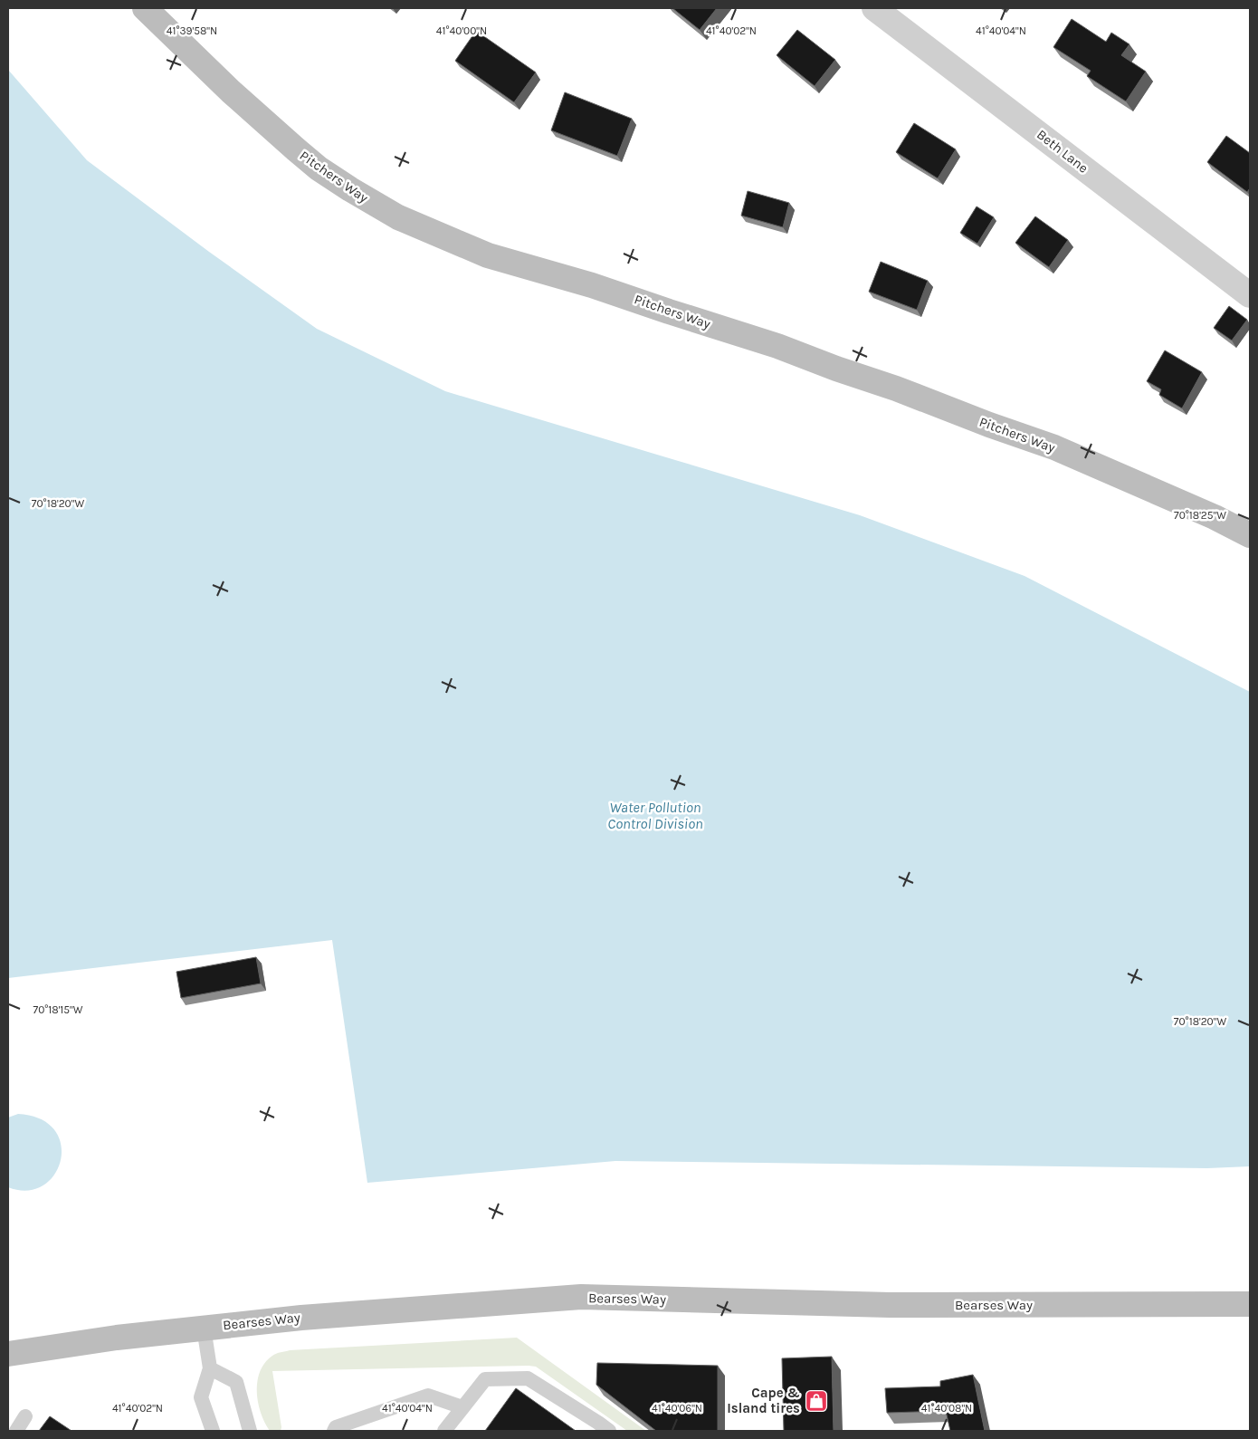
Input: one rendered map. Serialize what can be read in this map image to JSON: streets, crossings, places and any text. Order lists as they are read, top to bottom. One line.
{"streets":{"main road":["Pitchers Way","Bearses Way"],"street":["Beth Lane"]},"water":["Water Pollution Control Division"],"places":{"shop":["Cape & Island tires"]},"coordinates":["41°39'58\"N","41°40'00\"N","41°40'02\"N","41°40'04\"N","70°18'20\"W","70°18'25\"W","70°18'15\"W","41°40'06\"N","41°40'08\"N"]}
